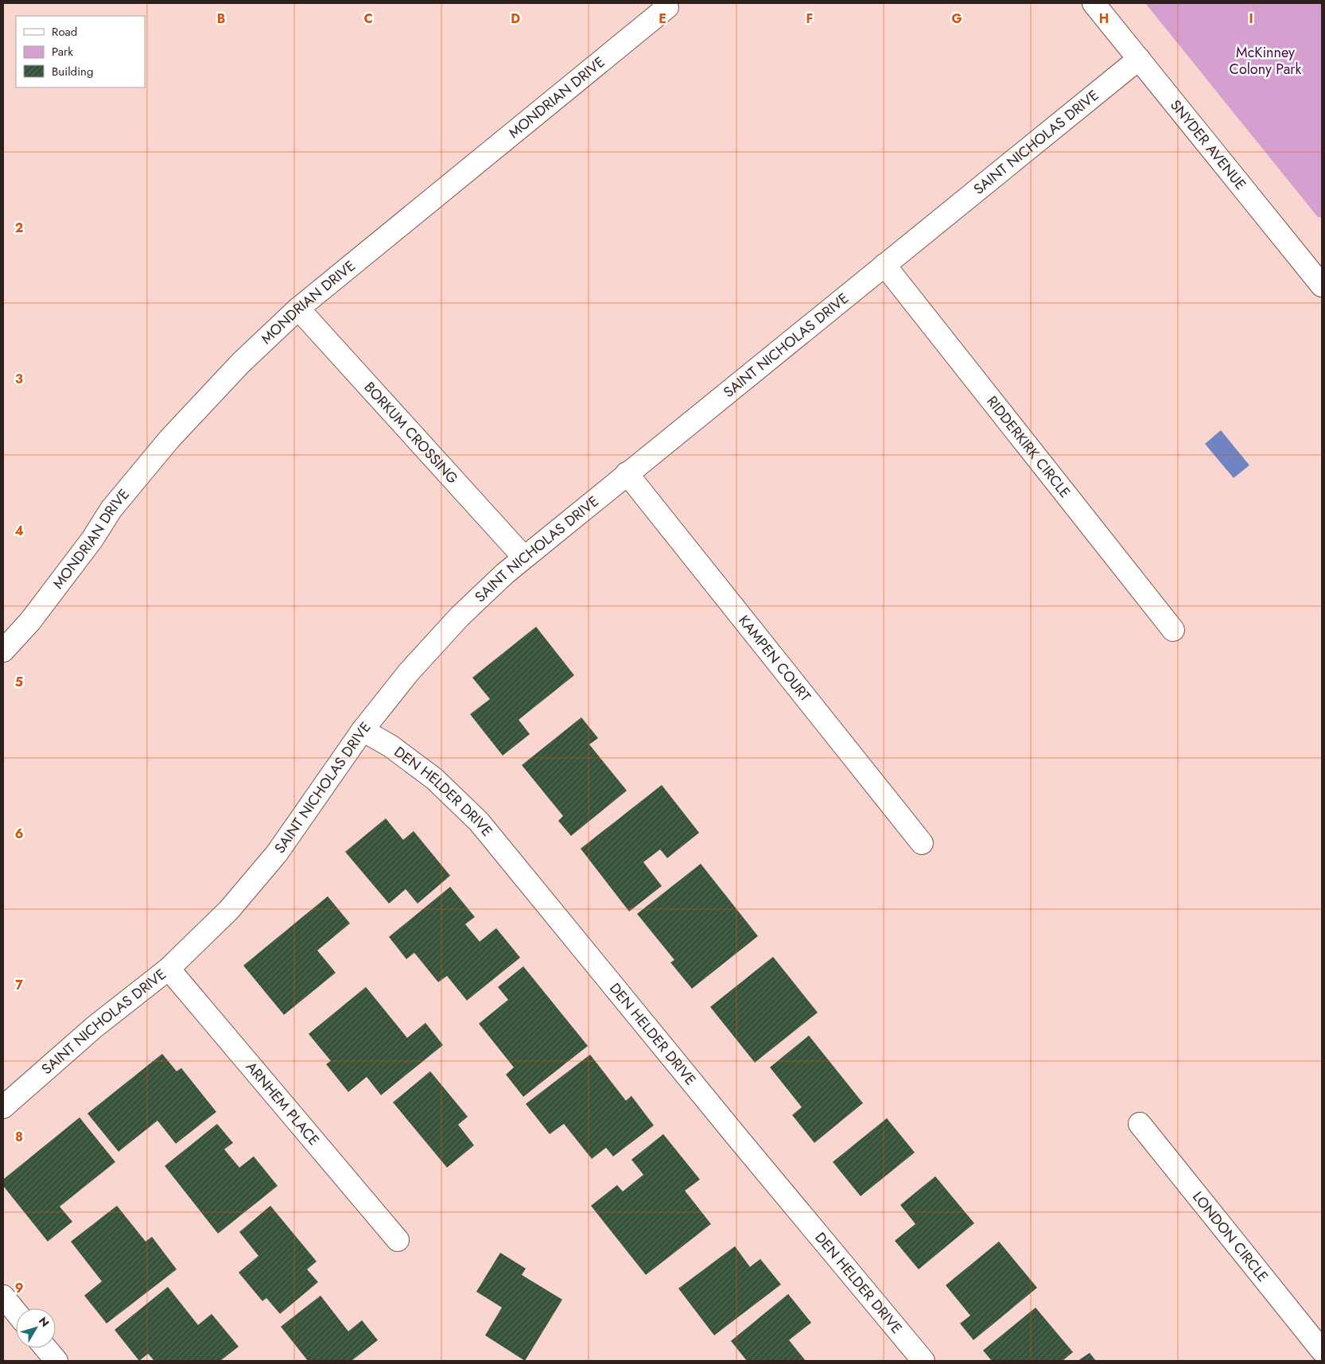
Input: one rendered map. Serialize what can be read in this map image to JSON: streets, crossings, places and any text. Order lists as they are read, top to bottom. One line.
{"streets":{"street":["MONDRIAN DRIVE","SAINT NICHOLAS DRIVE","SNYDER AVENUE","BORKUM CROSSING","RIDDERKIRK CIRCLE","KAMPEN COURT","DEN HELDER DRIVE","ARNHEM PLACE","LONDON CIRCLE"]},"crossings":[["MONDRIAN DRIVE","BORKUM CROSSING"],["SAINT NICHOLAS DRIVE","SNYDER AVENUE"],["SAINT NICHOLAS DRIVE","BORKUM CROSSING"],["SAINT NICHOLAS DRIVE","RIDDERKIRK CIRCLE"],["SAINT NICHOLAS DRIVE","KAMPEN COURT"],["SAINT NICHOLAS DRIVE","DEN HELDER DRIVE"],["SAINT NICHOLAS DRIVE","ARNHEM PLACE"]],"parks":["McKinney Colony Park"],"legend":["Road","Park","Building"],"north":"top right","grid":{"columns":["B","C","D","E","F","G","H","I"],"rows":["2","3","4","5","6","7","8","9"]}}
